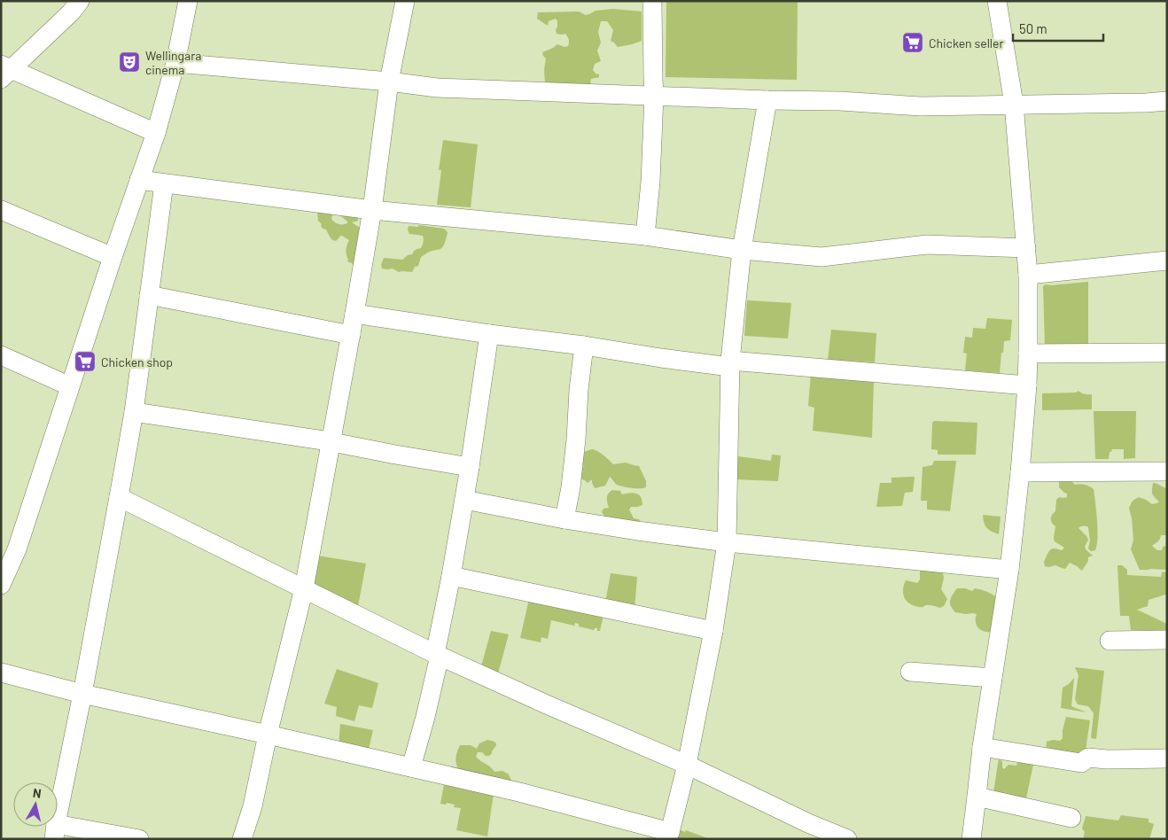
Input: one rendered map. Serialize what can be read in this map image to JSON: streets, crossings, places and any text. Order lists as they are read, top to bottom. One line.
{"places":{"supermarket":["Chicken seller","Chicken shop"],"theatre":["Wellingara cinema"]},"scale_bar":"50 m","north":"top"}
